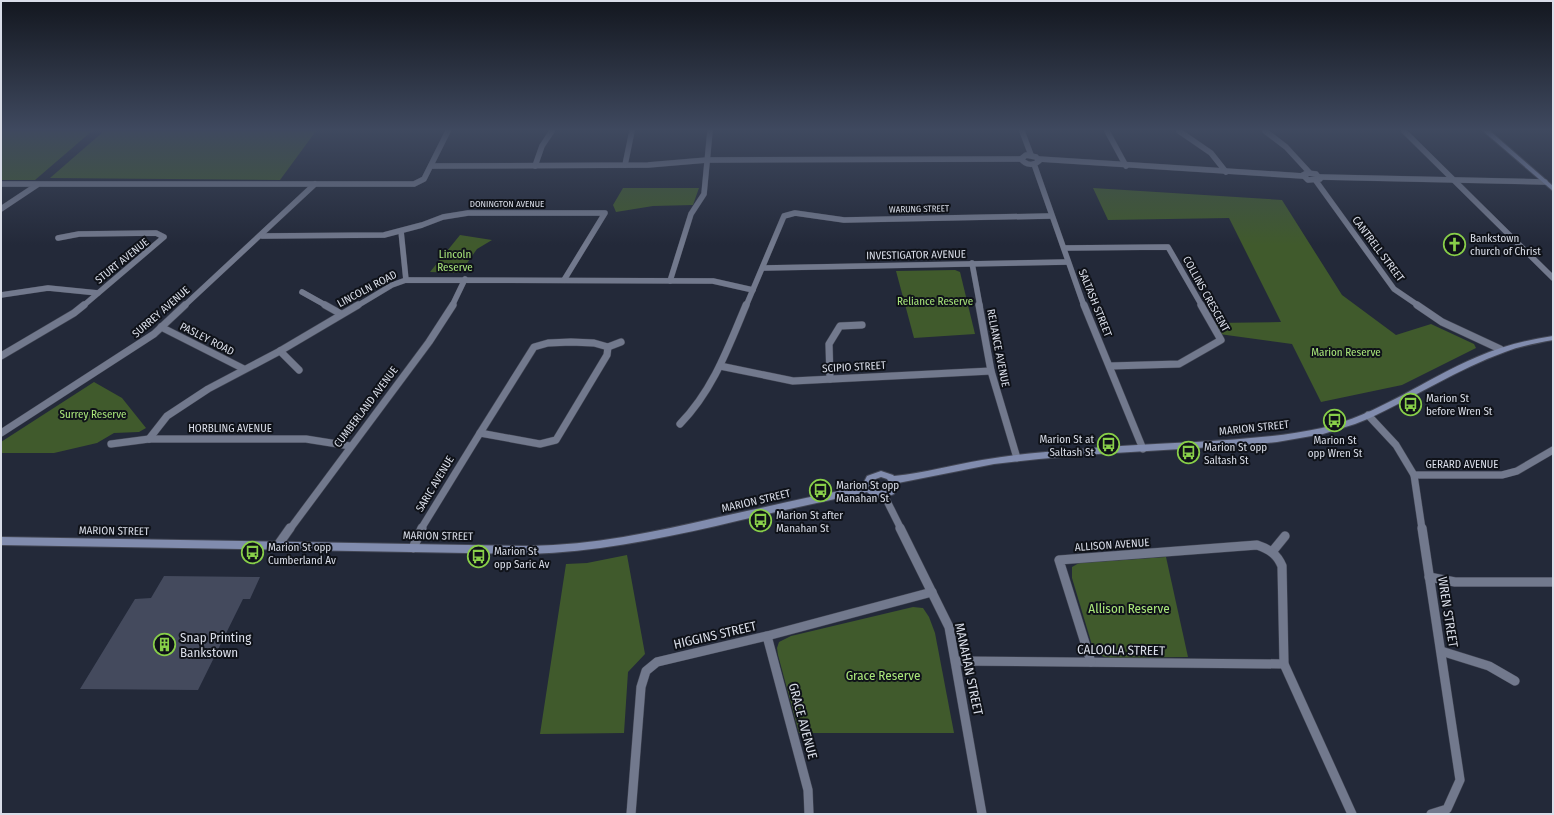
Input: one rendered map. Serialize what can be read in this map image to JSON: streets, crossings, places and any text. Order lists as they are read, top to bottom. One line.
{"streets":{"main road":["MARION STREET"],"street":["DONINGTON AVENUE","WARUNG STREET","CANTRELL STREET","INVESTIGATOR AVENUE","STURT AVENUE","LINCOLN ROAD","COLLINS CRESCENT","SALTASH STREET","SURREY AVENUE","PASLEY ROAD","RELIANCE AVENUE","SCIPIO STREET","CUMBERLAND AVENUE","HORBLING AVENUE","GERARD AVENUE","SARIC AVENUE","ALLISON AVENUE","WREN STREET","HIGGINS STREET","CALOOLA STREET","MANAHAN STREET","GRACE AVENUE"]},"crossings":[["DONINGTON AVENUE","LINCOLN ROAD"],["DONINGTON AVENUE","SURREY AVENUE"],["WARUNG STREET","INVESTIGATOR AVENUE"],["WARUNG STREET","LINCOLN ROAD"],["WARUNG STREET","SALTASH STREET"],["WARUNG STREET","SCIPIO STREET"],["CANTRELL STREET","MARION STREET"],["INVESTIGATOR AVENUE","SALTASH STREET"],["INVESTIGATOR AVENUE","RELIANCE AVENUE"],["LINCOLN ROAD","PASLEY ROAD"],["LINCOLN ROAD","CUMBERLAND AVENUE"],["LINCOLN ROAD","HORBLING AVENUE"],["COLLINS CRESCENT","SALTASH STREET"],["SALTASH STREET","MARION STREET"],["SURREY AVENUE","PASLEY ROAD"],["RELIANCE AVENUE","SCIPIO STREET"],["RELIANCE AVENUE","MARION STREET"],["CUMBERLAND AVENUE","HORBLING AVENUE"],["CUMBERLAND AVENUE","MARION STREET"],["MARION STREET","SARIC AVENUE"],["MARION STREET","WREN STREET"],["MARION STREET","MANAHAN STREET"],["GERARD AVENUE","WREN STREET"],["ALLISON AVENUE","CALOOLA STREET"],["HIGGINS STREET","MANAHAN STREET"],["HIGGINS STREET","GRACE AVENUE"],["CALOOLA STREET","MANAHAN STREET"]],"parks":["Lincoln Reserve","Reliance Reserve","Marion Reserve","Surrey Reserve","Allison Reserve","Grace Reserve"],"places":{"church":["Bankstown church of Christ"],"bus stop":["Marion St before Wren St","Marion St opp Wren St","Marion St at Saltash St","Marion St opp Saltash St","Marion St opp Manahan St","Marion St after Manahan St","Marion St opp Cumberland Av","Marion St opp Saric Av"],"building":["Snap Printing Bankstown"]}}
